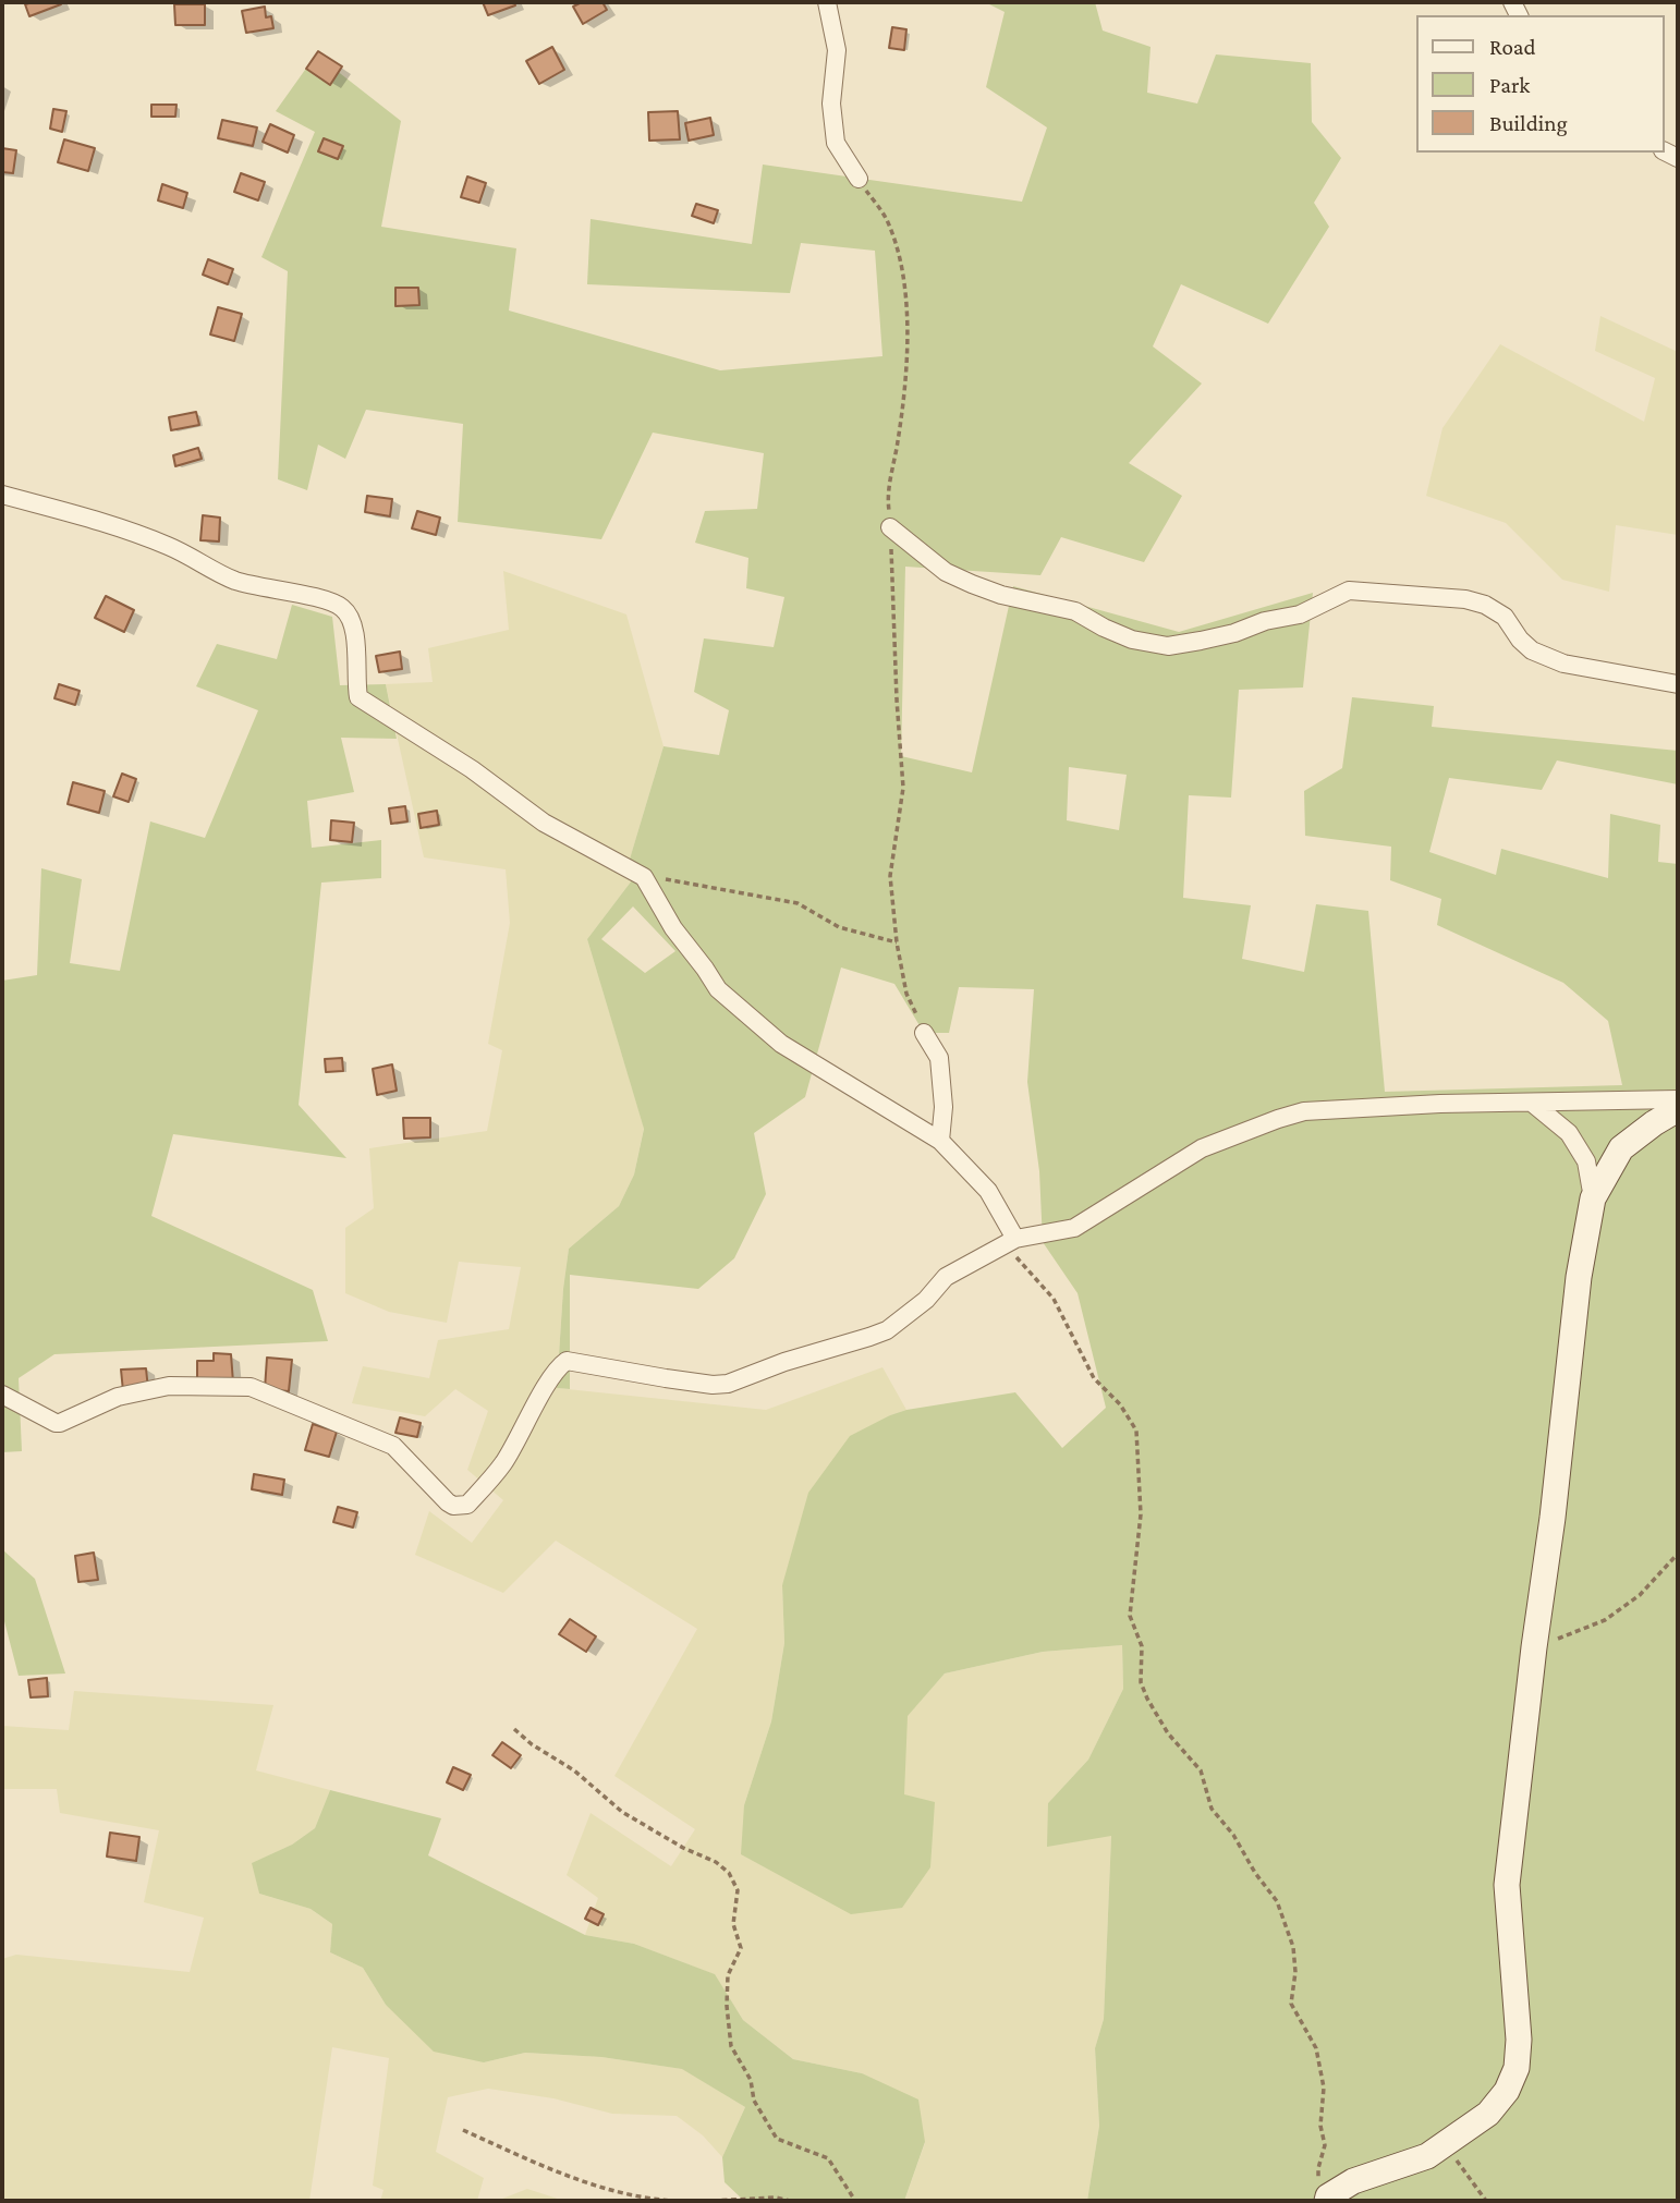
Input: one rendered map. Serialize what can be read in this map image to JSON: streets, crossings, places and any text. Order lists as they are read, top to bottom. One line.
{"legend":["Road","Park","Building"]}
